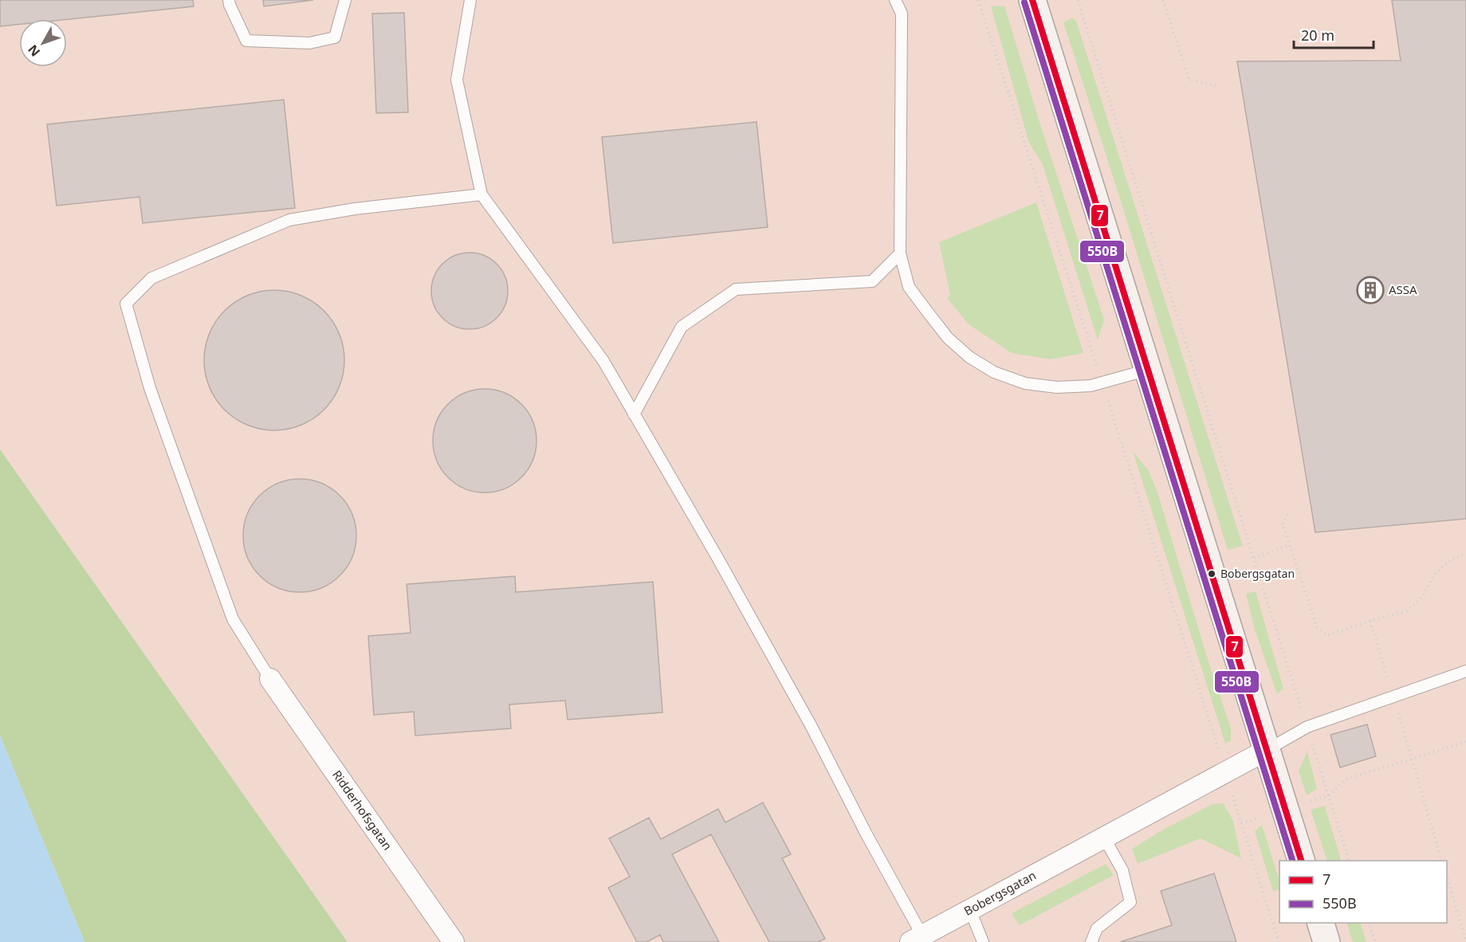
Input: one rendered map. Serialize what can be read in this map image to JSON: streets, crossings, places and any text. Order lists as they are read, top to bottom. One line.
{"streets":{"street":["Ridderhofsgatan","Bobergsgatan"]},"places":{"building":["ASSA"],"other":["Bobergsgatan"]},"lines":["transit line 7","transit line 550B"],"legend":["7","550B"],"scale_bar":"20 m","north":"bottom left"}
